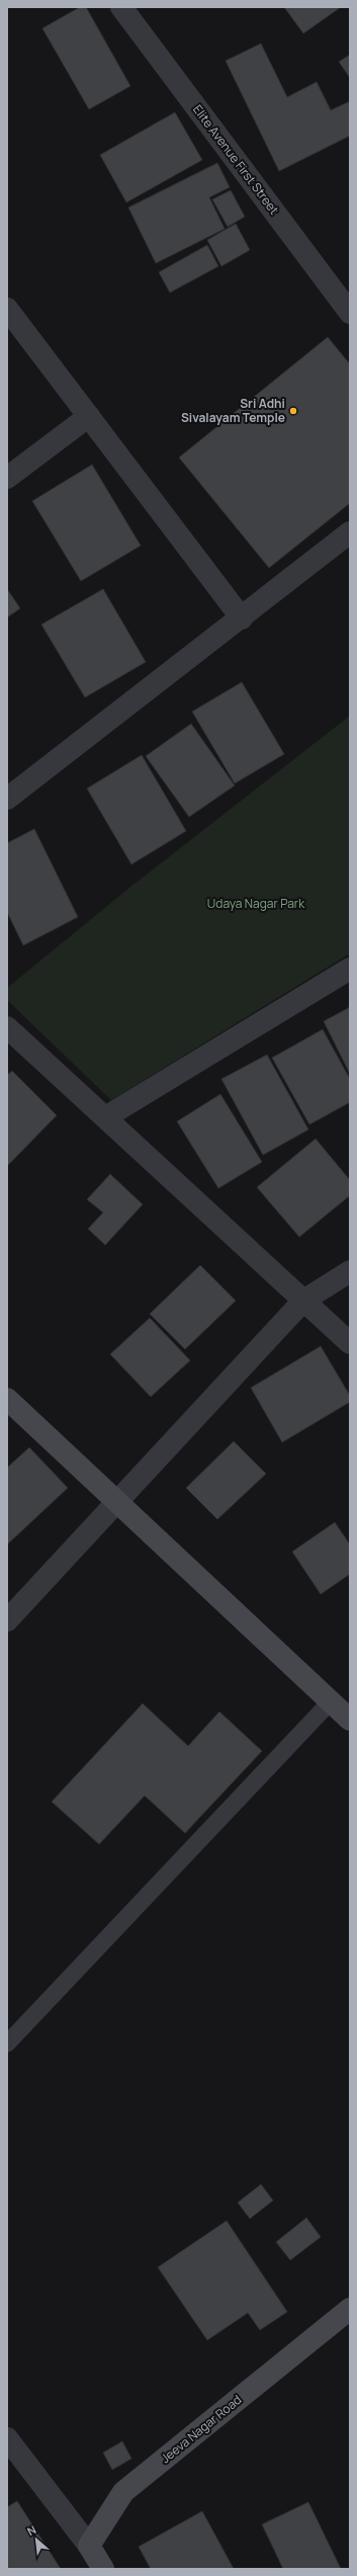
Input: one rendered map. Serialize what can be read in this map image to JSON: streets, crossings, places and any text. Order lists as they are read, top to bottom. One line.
{"streets":{"street":["Elite Avenue First Street","Jeeva Nagar Road"]},"parks":["Udaya Nagar Park"],"places":["Sri Adhi Sivalayam Temple"],"north":"top left"}
